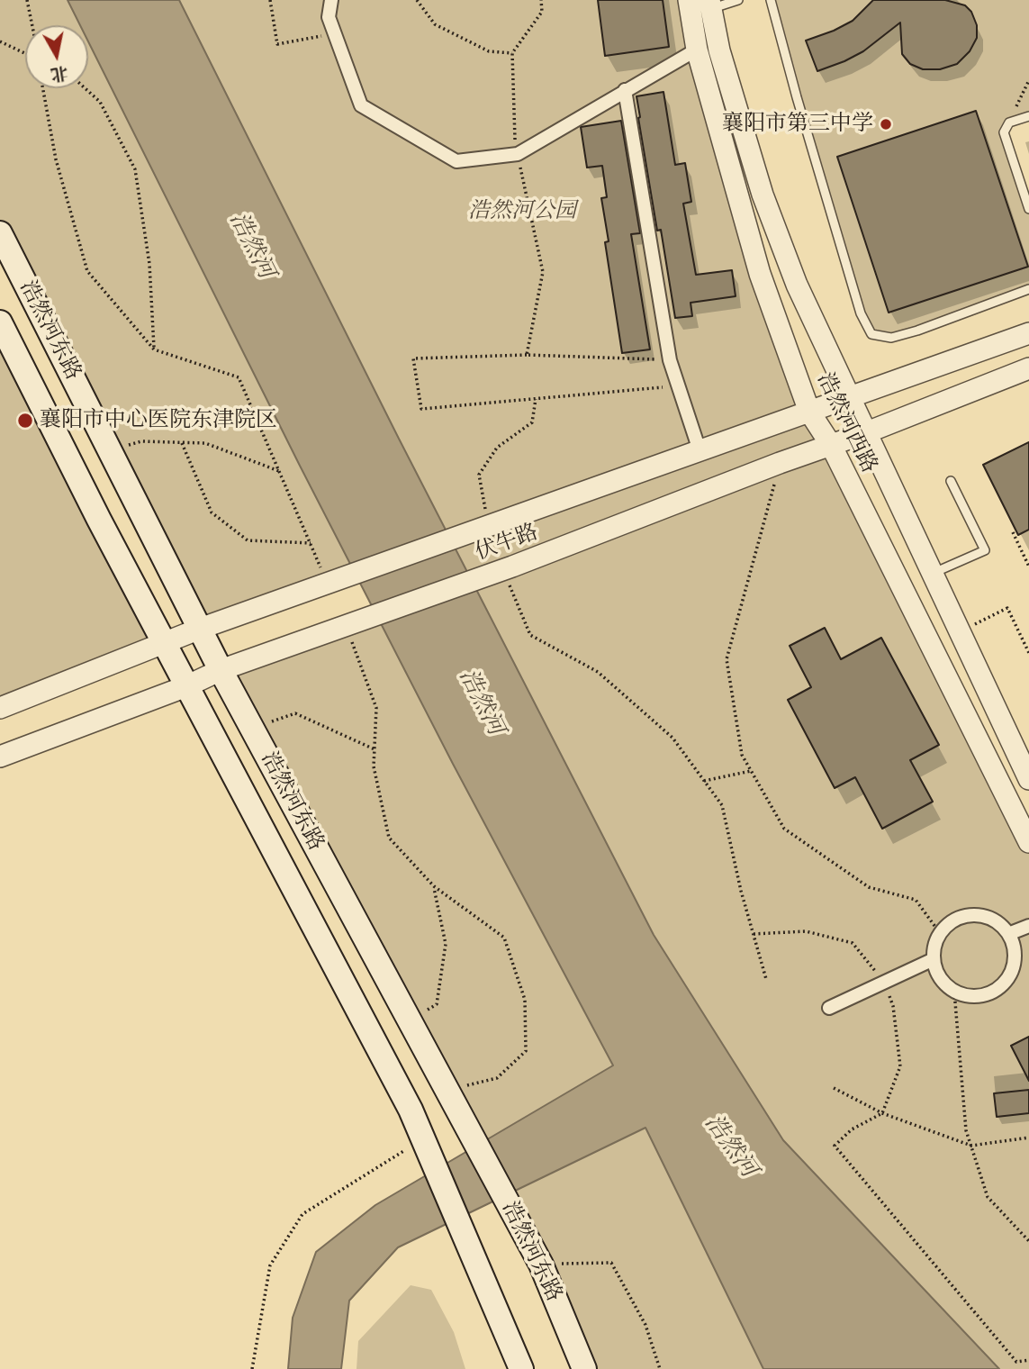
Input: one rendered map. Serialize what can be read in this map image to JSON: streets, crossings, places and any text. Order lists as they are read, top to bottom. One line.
{"streets":{"main road":["浩然河东路"],"street":["浩然河西路","伏牛路"]},"crossings":[["浩然河东路","伏牛路"],["浩然河西路","伏牛路"]],"water":["浩然河"],"parks":["浩然河公园"],"places":["襄阳市第三中学","襄阳市中心医院东津院区"],"north":"bottom"}
